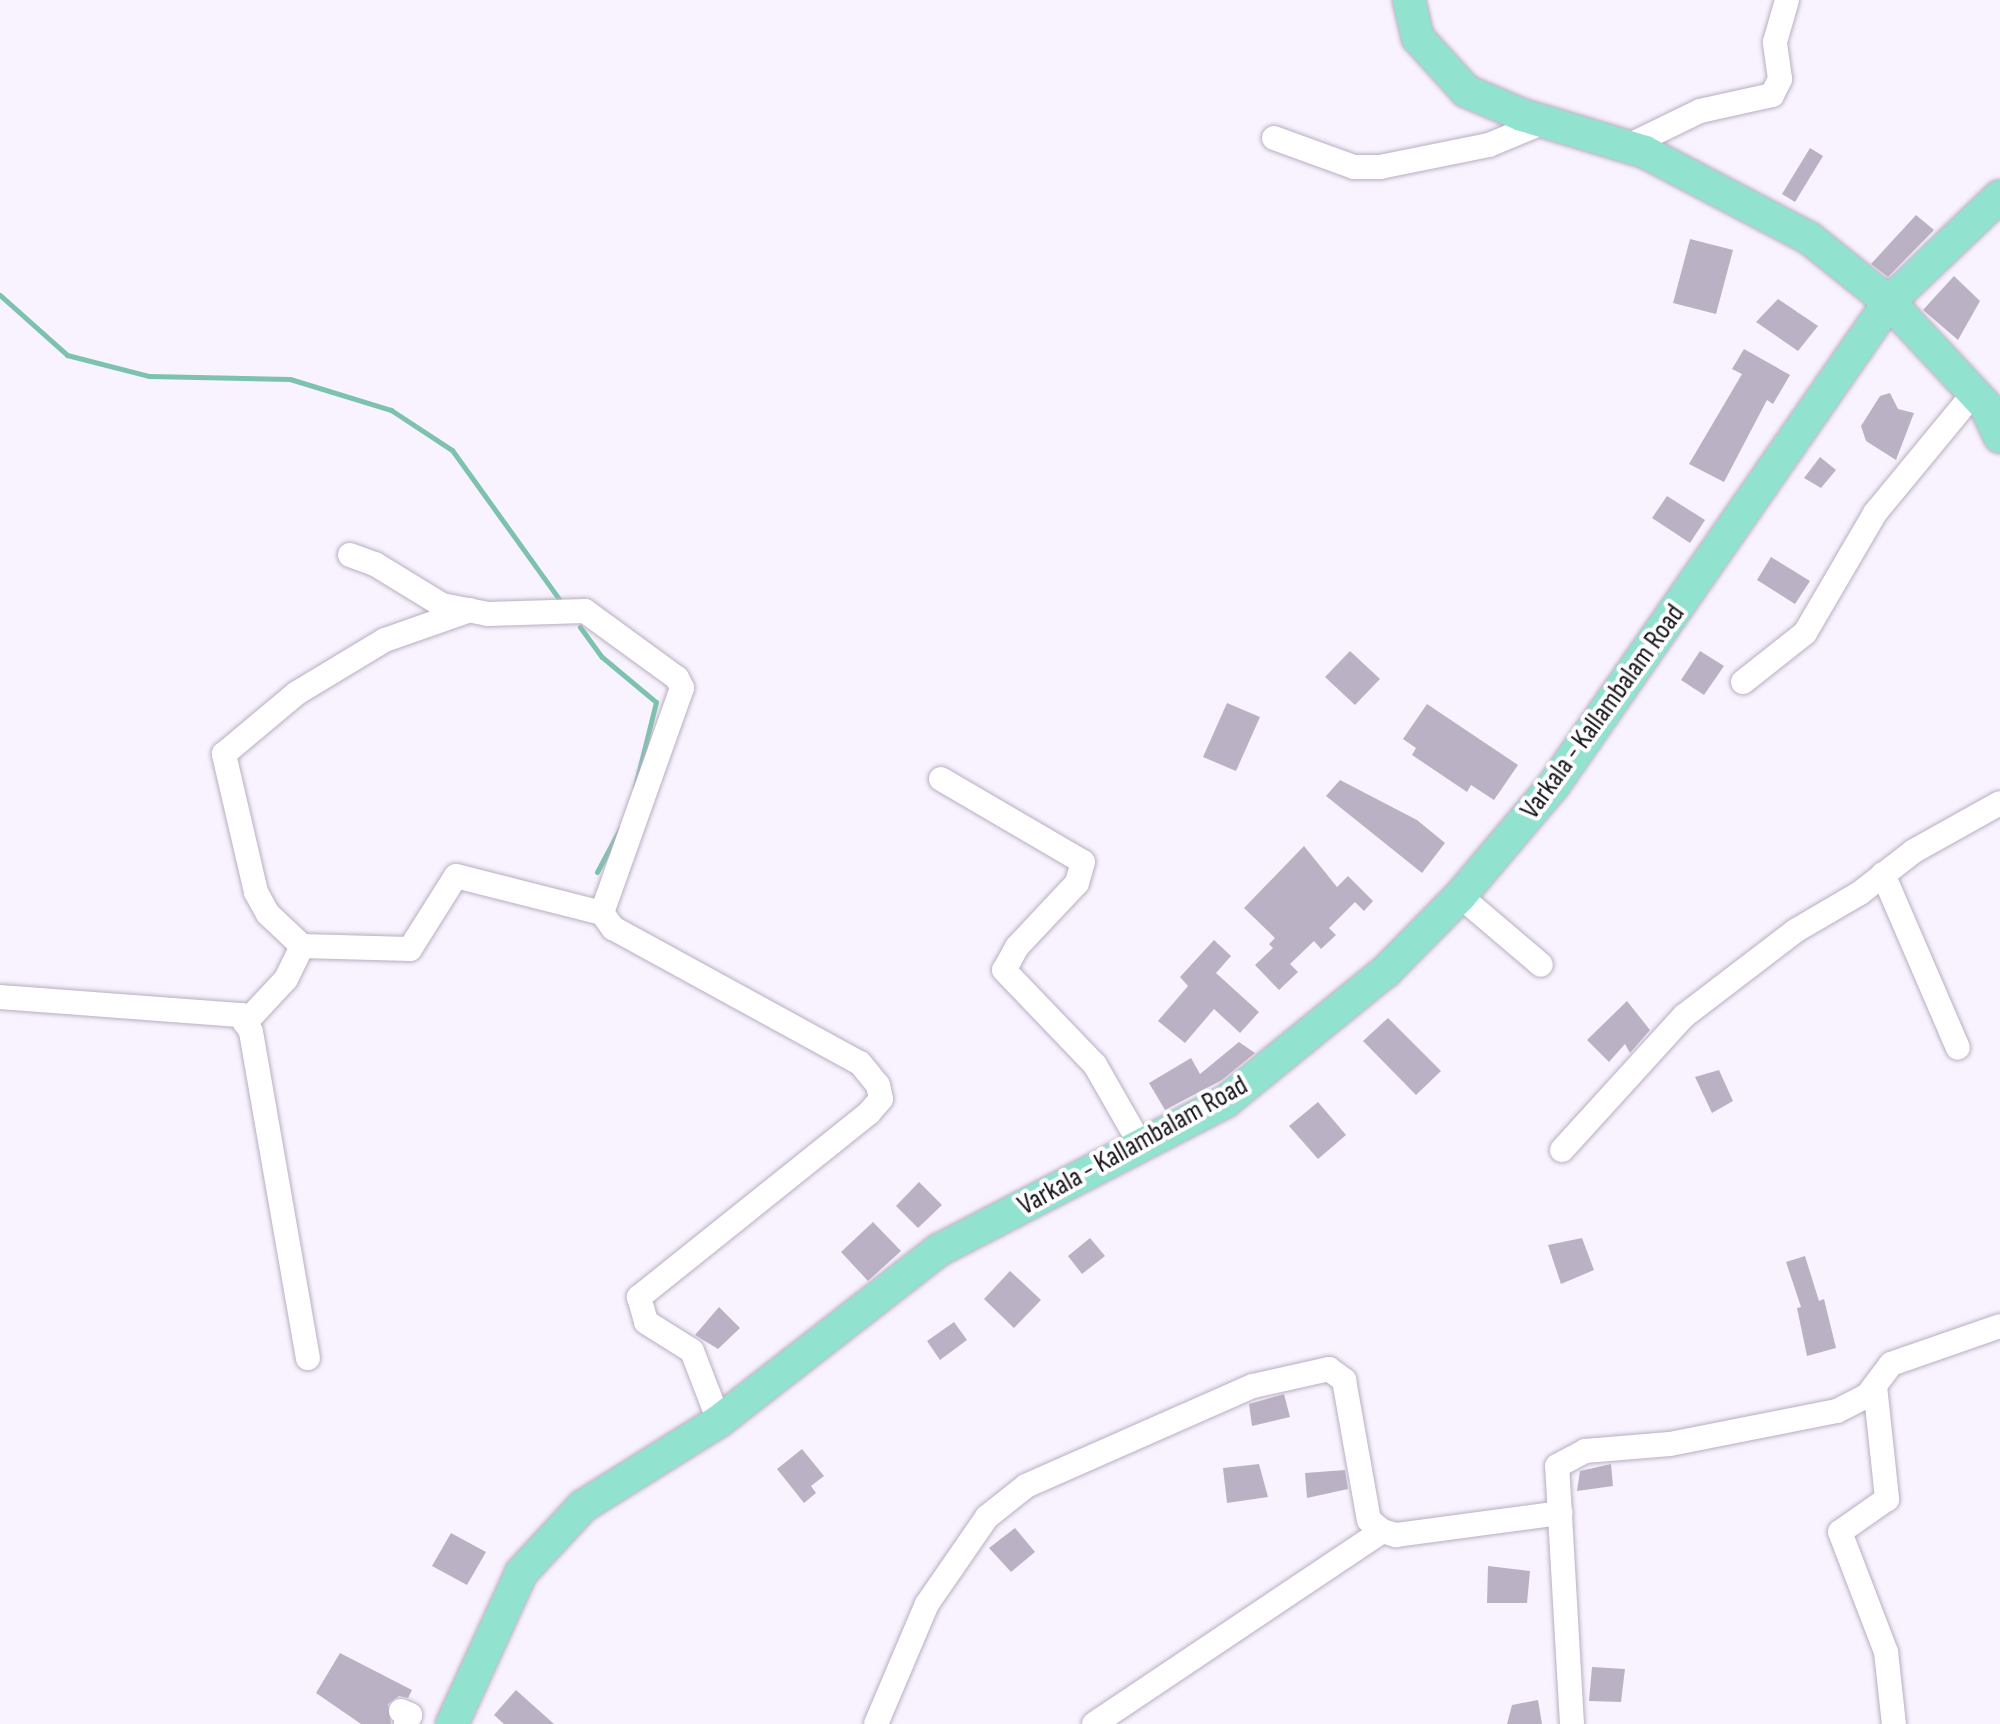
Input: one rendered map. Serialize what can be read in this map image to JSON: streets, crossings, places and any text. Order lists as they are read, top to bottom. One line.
{"streets":{"main road":["Varkala - Kallambalam Road"]}}
